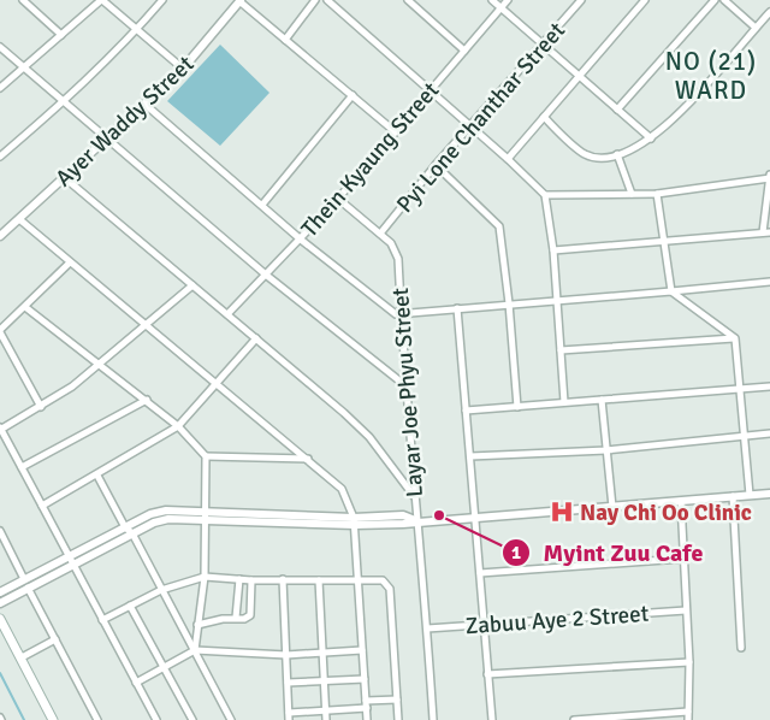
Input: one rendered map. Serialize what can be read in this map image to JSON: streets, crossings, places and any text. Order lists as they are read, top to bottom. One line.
{"streets":{"street":["Pyi Lone Chanthar Street","Ayer Waddy Street","Thein Kyaung Street","Layar Joe Phyu Street","Zabuu Aye 2 Street"]},"crossings":[["Pyi Lone Chanthar Street","Layar Joe Phyu Street"],["Thein Kyaung Street","Layar Joe Phyu Street"],["Layar Joe Phyu Street","Zabuu Aye 2 Street"]],"districts":["NO (21) WARD"],"places":{"hospital":["Nay Chi Oo Clinic"],"other":["Myint Zuu Cafe"]}}
